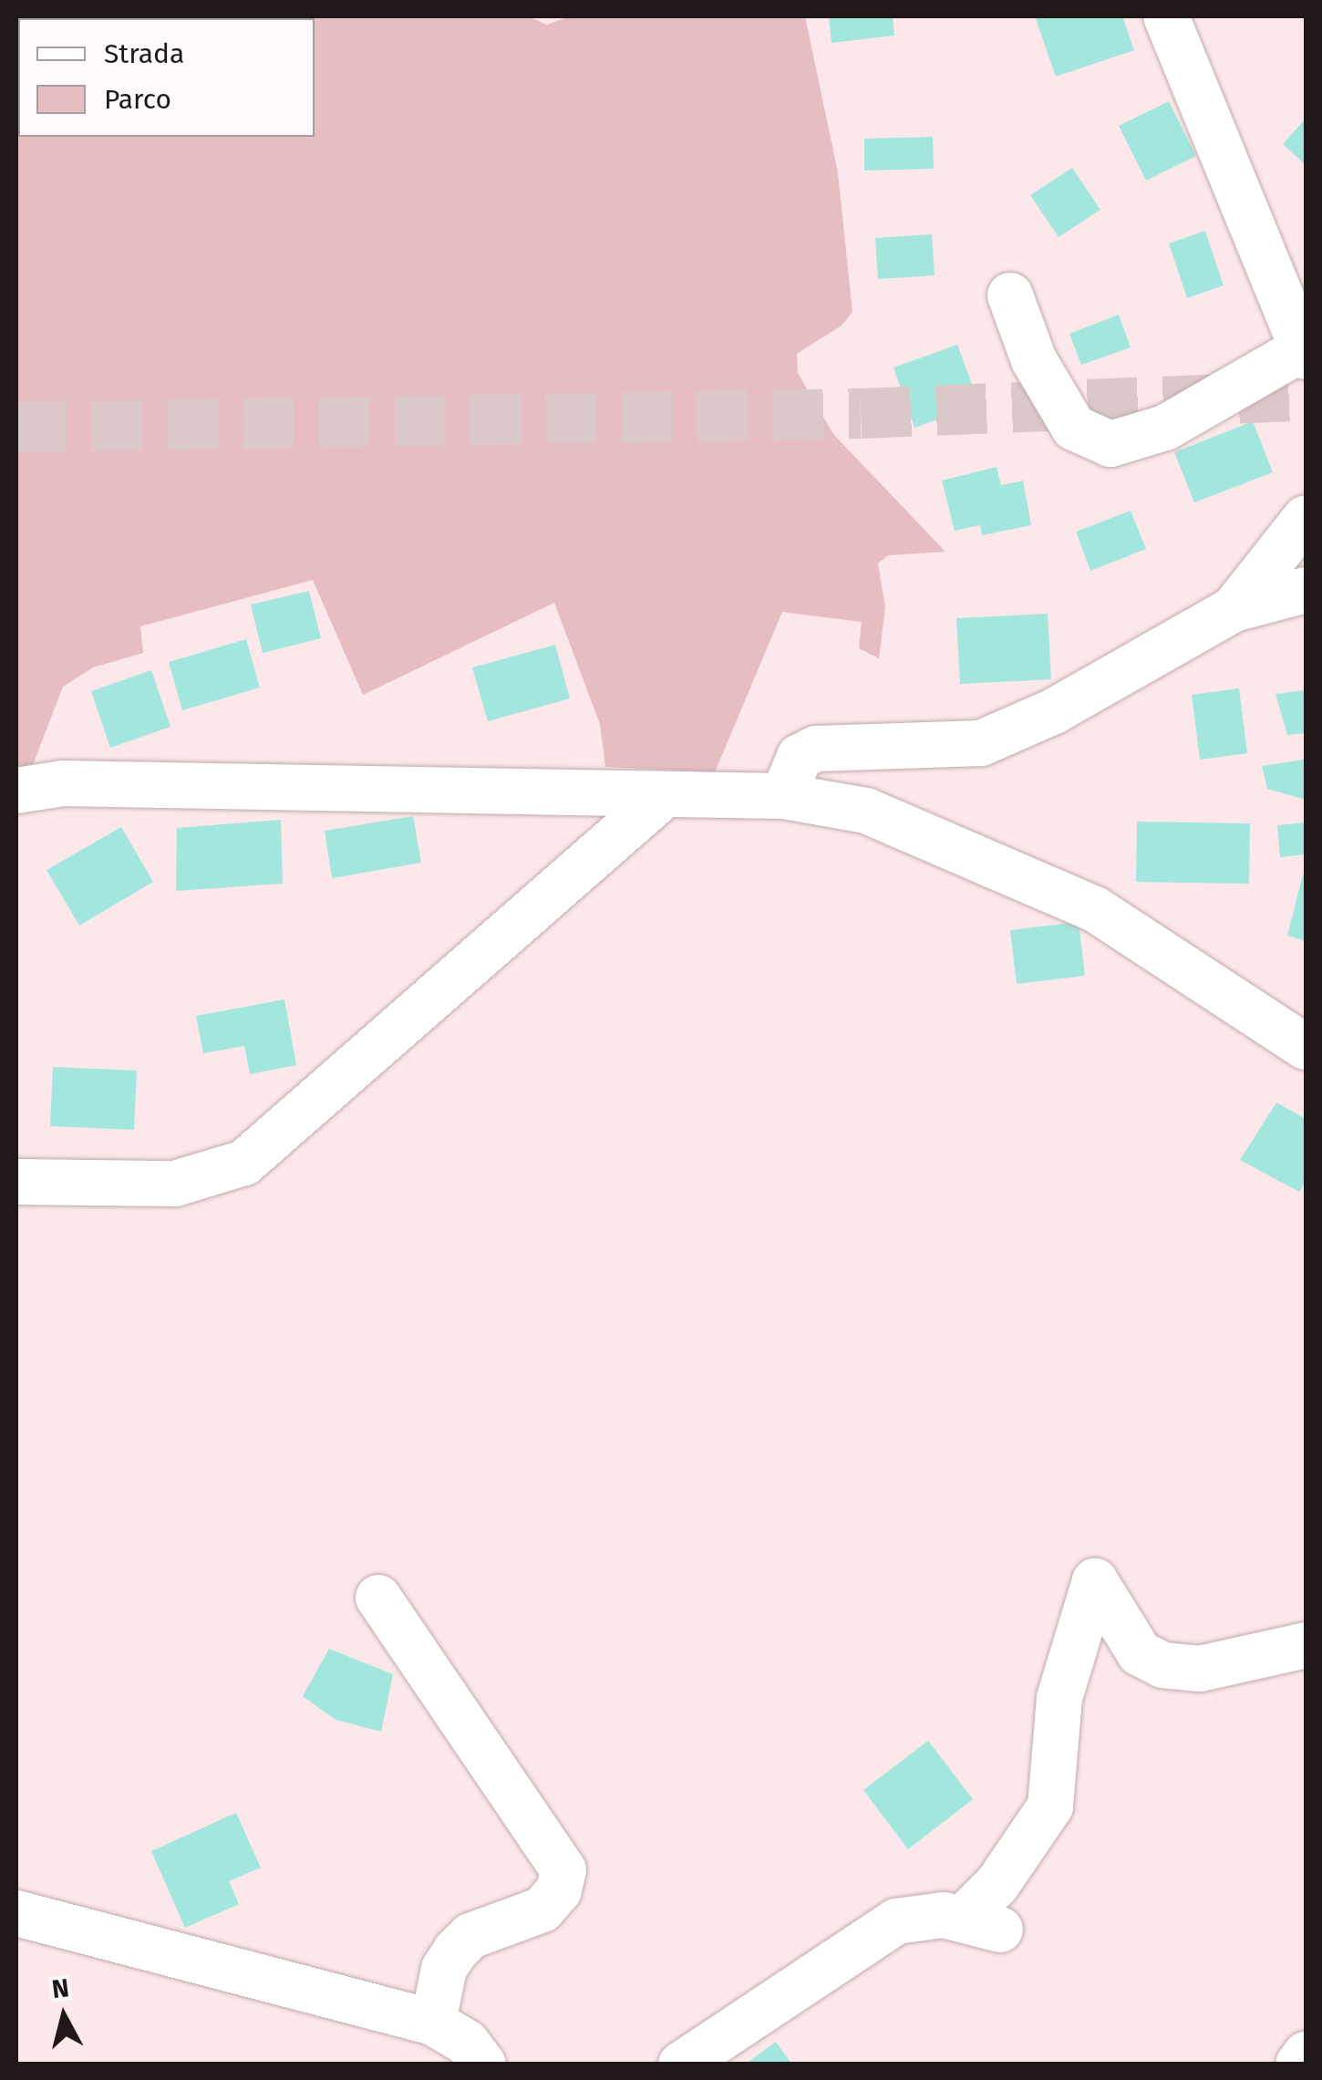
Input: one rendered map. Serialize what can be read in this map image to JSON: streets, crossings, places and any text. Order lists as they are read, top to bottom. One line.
{"legend":["Strada","Parco"],"north":"top"}
